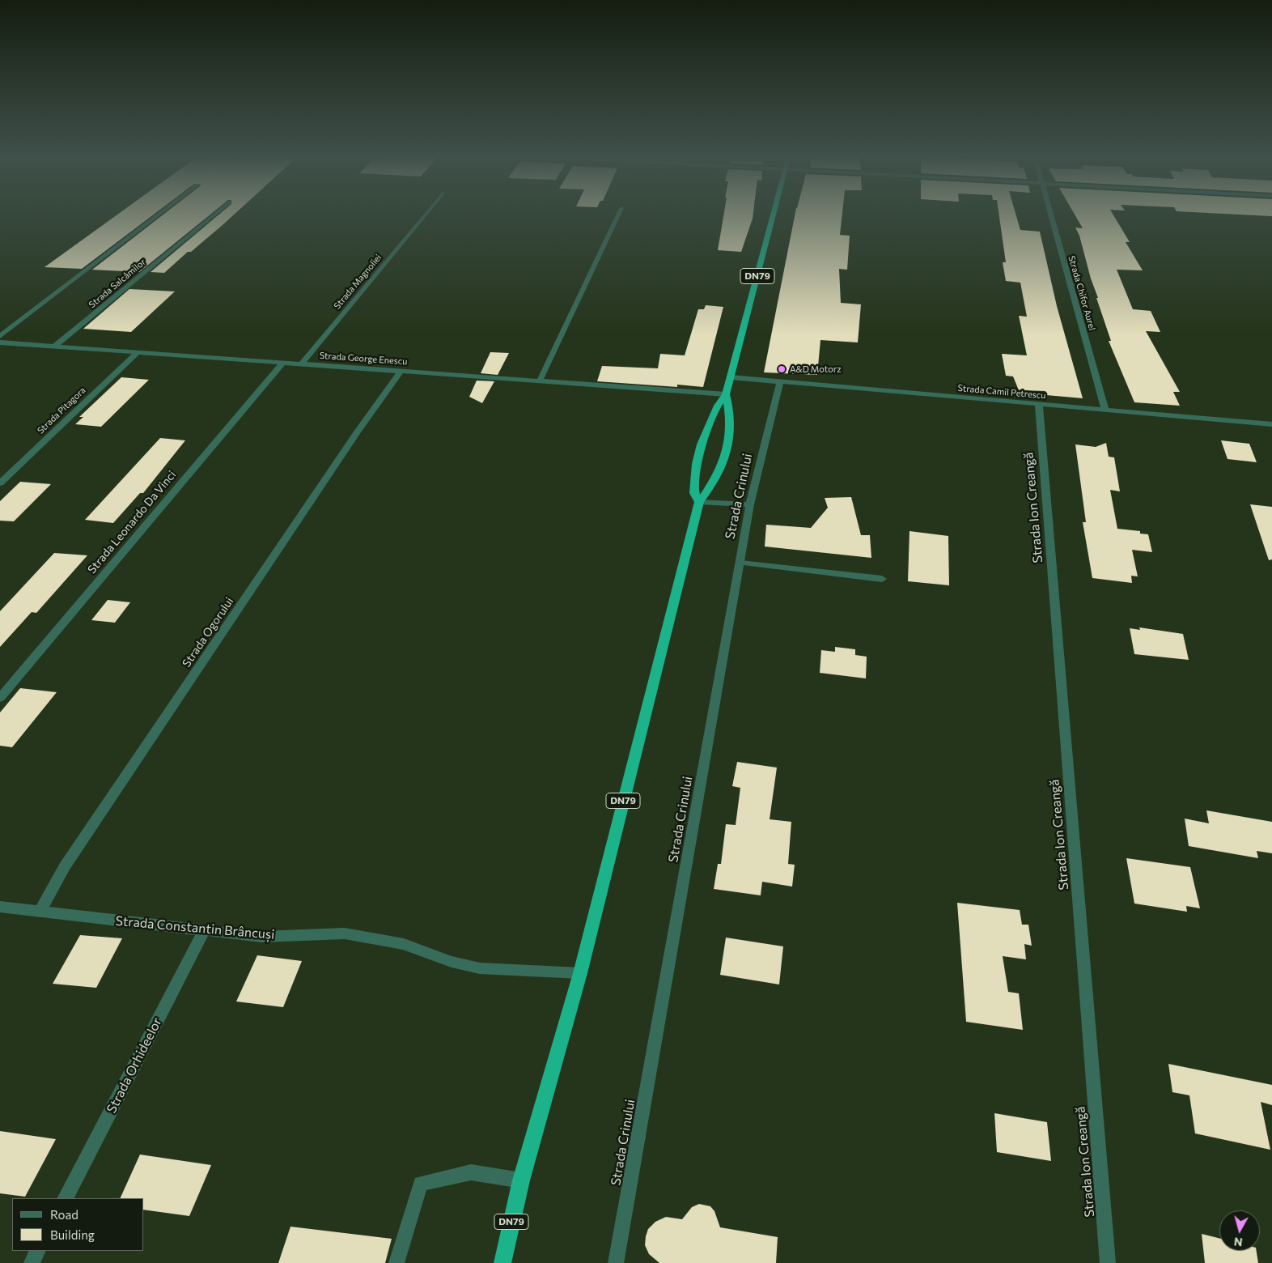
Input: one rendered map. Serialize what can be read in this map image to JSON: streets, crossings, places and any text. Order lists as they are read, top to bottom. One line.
{"streets":{"highway":["DN79"],"street":["Strada Magnoliei","Strada Salcâmilor","Strada Chifor Aurel","Strada George Enescu","Strada Camil Petrescu","Strada Pitagora","Strada Crinului","Strada Ion Creangă","Strada Leonardo Da Vinci","Strada Ogorului","Strada Constantin Brâncuși","Strada Orhideelor"]},"crossings":[["DN79","Strada George Enescu"],["DN79","Strada Camil Petrescu"],["DN79","Strada Constantin Brâncuși"],["Strada Magnoliei","Strada George Enescu"],["Strada Salcâmilor","Strada George Enescu"],["Strada Chifor Aurel","Strada Camil Petrescu"],["Strada George Enescu","Strada Pitagora"],["Strada George Enescu","Strada Leonardo Da Vinci"],["Strada George Enescu","Strada Ogorului"],["Strada Camil Petrescu","Strada Crinului"],["Strada Camil Petrescu","Strada Ion Creangă"],["Strada Ogorului","Strada Constantin Brâncuși"],["Strada Constantin Brâncuși","Strada Orhideelor"]],"places":["A&D Motorz"],"legend":["Road","Building"],"north":"bottom"}
